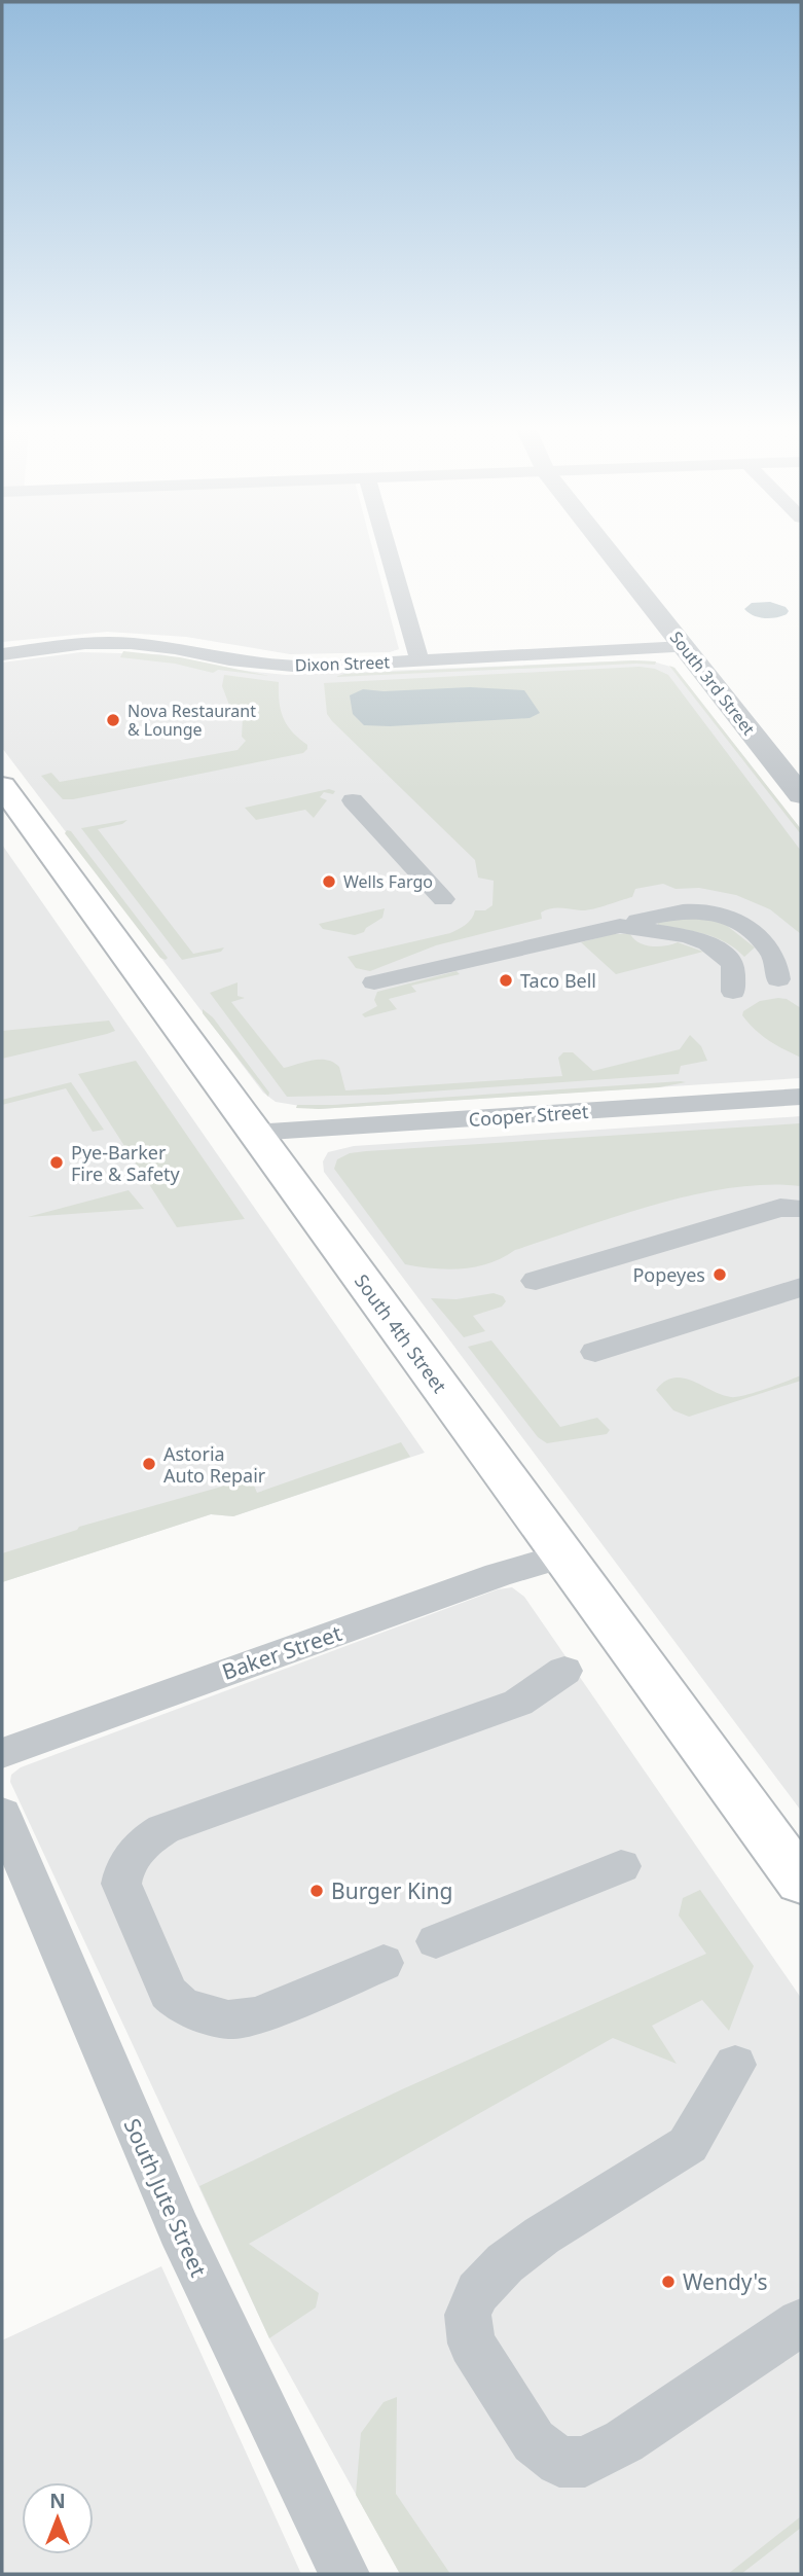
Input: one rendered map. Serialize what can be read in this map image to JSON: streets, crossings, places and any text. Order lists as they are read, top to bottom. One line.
{"streets":{"main road":["South 4th Street"],"street":["South 3rd Street"],"lane":["Dixon Street","Cooper Street","Baker Street","South Jute Street"]},"crossings":[["Dixon Street","South 3rd Street"],["Cooper Street","South 4th Street"],["South 4th Street","Baker Street"]],"places":["Nova Restaurant & Lounge","Wells Fargo","Taco Bell","Pye-Barker Fire & Safety","Popeyes","Astoria Auto Repair","Burger King","Wendy's"],"north":"top"}
